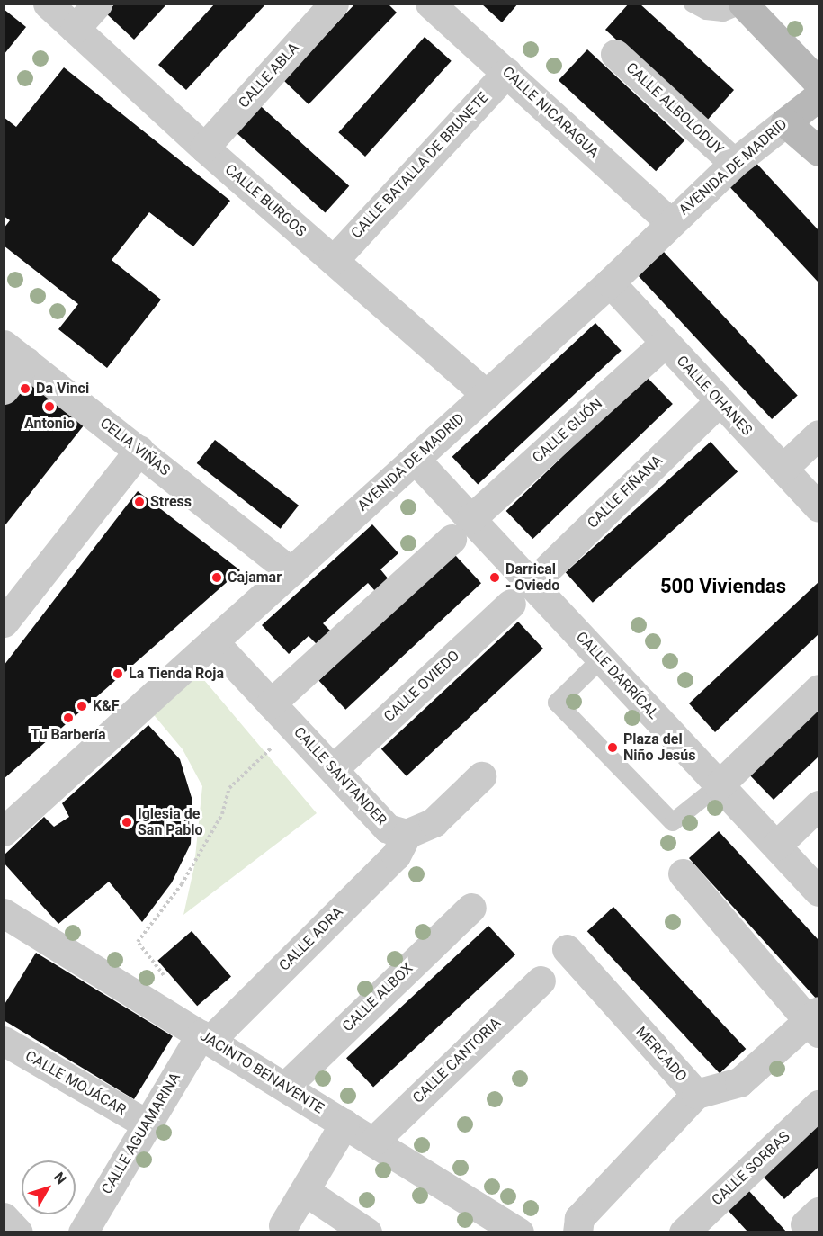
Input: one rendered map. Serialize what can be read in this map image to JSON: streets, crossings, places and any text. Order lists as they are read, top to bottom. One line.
{"streets":{"main road":["AVENIDA DE MADRID"],"street":["CALLE ABLA","CALLE ALBOLODUY","CALLE NICARAGUA","CALLE BATALLA DE BRUNETE","CALLE BURGOS","CALLE OHANES","CALLE GIJÓN","CELIA VIÑAS","CALLE FIÑANA","CALLE DARRÍCAL","CALLE OVIEDO","CALLE SANTANDER","CALLE ADRA","CALLE ALBOX","MERCADO","CALLE CANTORIA","JACINTO BENAVENTE","CALLE MOJÁCAR","CALLE AGUAMARINA","CALLE SORBAS"]},"crossings":[["CALLE ABLA","CALLE BURGOS"],["CALLE ALBOLODUY","AVENIDA DE MADRID"],["CALLE NICARAGUA","CALLE BATALLA DE BRUNETE"],["CALLE NICARAGUA","AVENIDA DE MADRID"],["CALLE BATALLA DE BRUNETE","CALLE BURGOS"],["AVENIDA DE MADRID","CALLE BURGOS"],["AVENIDA DE MADRID","CALLE OHANES"],["AVENIDA DE MADRID","CELIA VIÑAS"],["AVENIDA DE MADRID","CALLE DARRÍCAL"],["AVENIDA DE MADRID","CALLE SANTANDER"],["CALLE OHANES","CALLE GIJÓN"],["CALLE OHANES","CALLE FIÑANA"],["CALLE GIJÓN","CALLE DARRÍCAL"],["CALLE GIJÓN","CALLE SANTANDER"],["CALLE FIÑANA","CALLE DARRÍCAL"],["CALLE FIÑANA","CALLE OVIEDO"],["CALLE DARRÍCAL","CALLE OVIEDO"],["CALLE OVIEDO","CALLE SANTANDER"],["CALLE SANTANDER","CALLE ADRA"],["CALLE ADRA","JACINTO BENAVENTE"],["CALLE ADRA","CALLE AGUAMARINA"],["CALLE ALBOX","JACINTO BENAVENTE"],["CALLE CANTORIA","JACINTO BENAVENTE"],["JACINTO BENAVENTE","CALLE AGUAMARINA"],["CALLE MOJÁCAR","CALLE AGUAMARINA"]],"districts":["500 Viviendas"],"places":["Da Vinci","Antonio","Stress","Cajamar","Darrical - Oviedo","La Tienda Roja","K&F","Tu Barbería","Plaza del Niño Jesús","Iglesia de San Pablo"],"north":"top right"}
